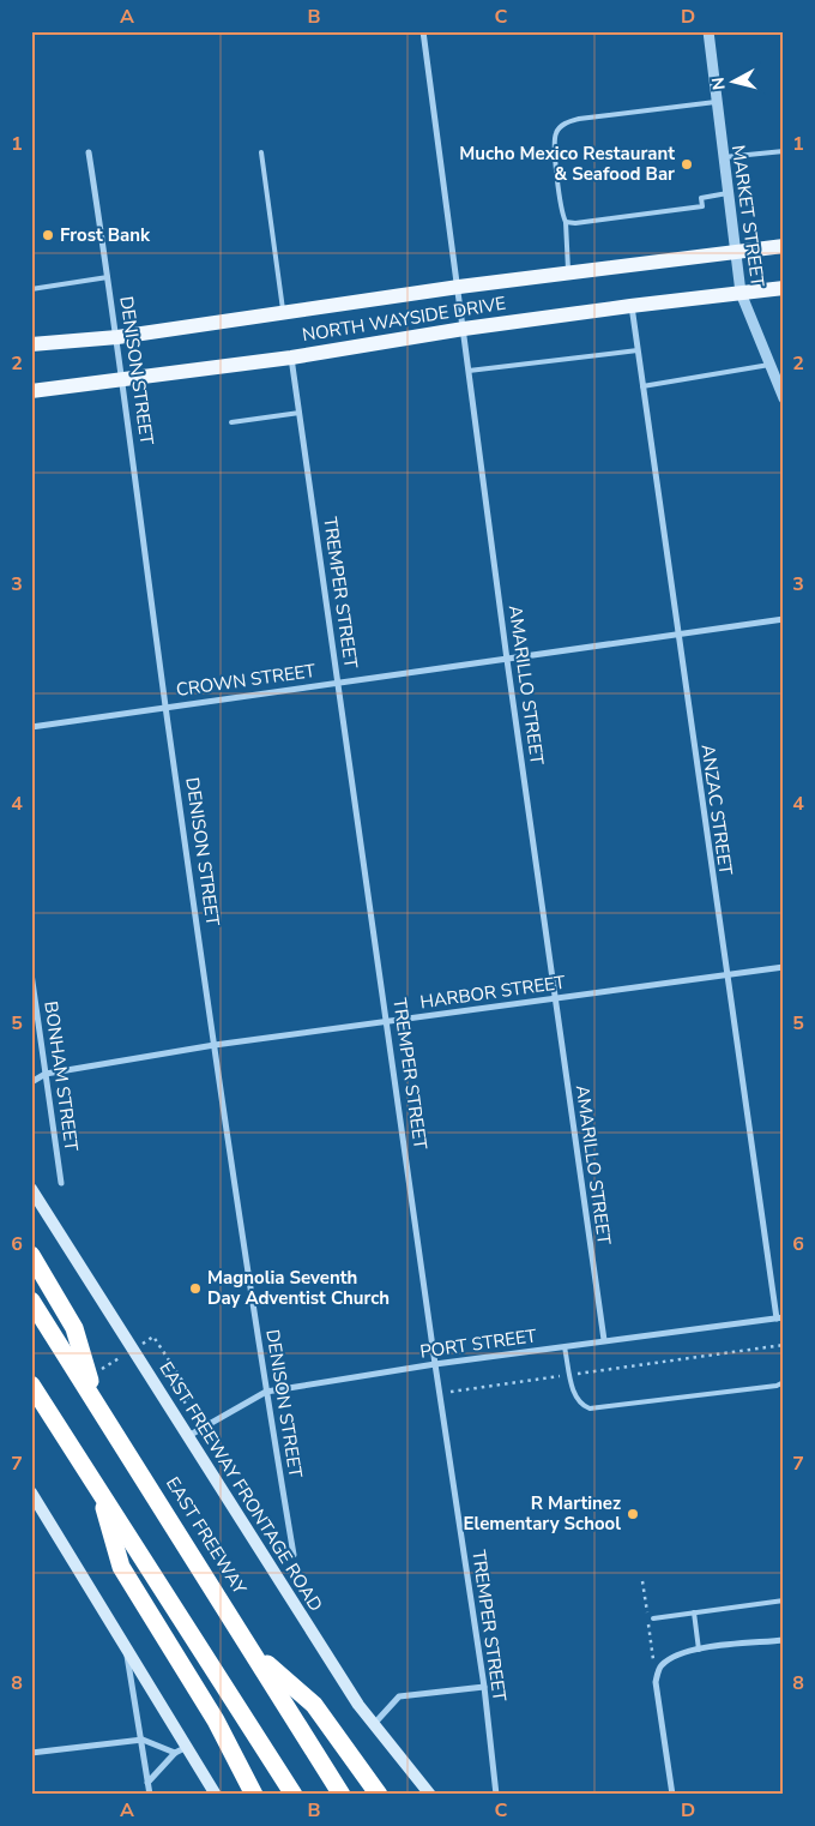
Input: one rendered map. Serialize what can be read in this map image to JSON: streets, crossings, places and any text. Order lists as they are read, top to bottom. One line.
{"streets":{"highway":["EAST FREEWAY"],"main road":["NORTH WAYSIDE DRIVE","EAST FREEWAY FRONTAGE ROAD"],"street":["MARKET STREET","DENISON STREET","TREMPER STREET","CROWN STREET","AMARILLO STREET","ANZAC STREET","HARBOR STREET","BONHAM STREET","PORT STREET"]},"crossings":[["MARKET STREET","NORTH WAYSIDE DRIVE"],["NORTH WAYSIDE DRIVE","DENISON STREET"],["NORTH WAYSIDE DRIVE","TREMPER STREET"],["NORTH WAYSIDE DRIVE","AMARILLO STREET"],["NORTH WAYSIDE DRIVE","ANZAC STREET"],["DENISON STREET","CROWN STREET"],["DENISON STREET","HARBOR STREET"],["DENISON STREET","PORT STREET"],["TREMPER STREET","CROWN STREET"],["TREMPER STREET","HARBOR STREET"],["TREMPER STREET","PORT STREET"],["CROWN STREET","AMARILLO STREET"],["CROWN STREET","ANZAC STREET"],["AMARILLO STREET","HARBOR STREET"],["AMARILLO STREET","PORT STREET"],["ANZAC STREET","HARBOR STREET"],["ANZAC STREET","PORT STREET"],["HARBOR STREET","BONHAM STREET"],["PORT STREET","EAST FREEWAY FRONTAGE ROAD"]],"places":["Mucho Mexico Restaurant & Seafood Bar","Frost Bank","Magnolia Seventh Day Adventist Church","R Martinez Elementary School"],"north":"left","grid":{"columns":["A","B","C","D"],"rows":["1","2","3","4","5","6","7","8"]}}
